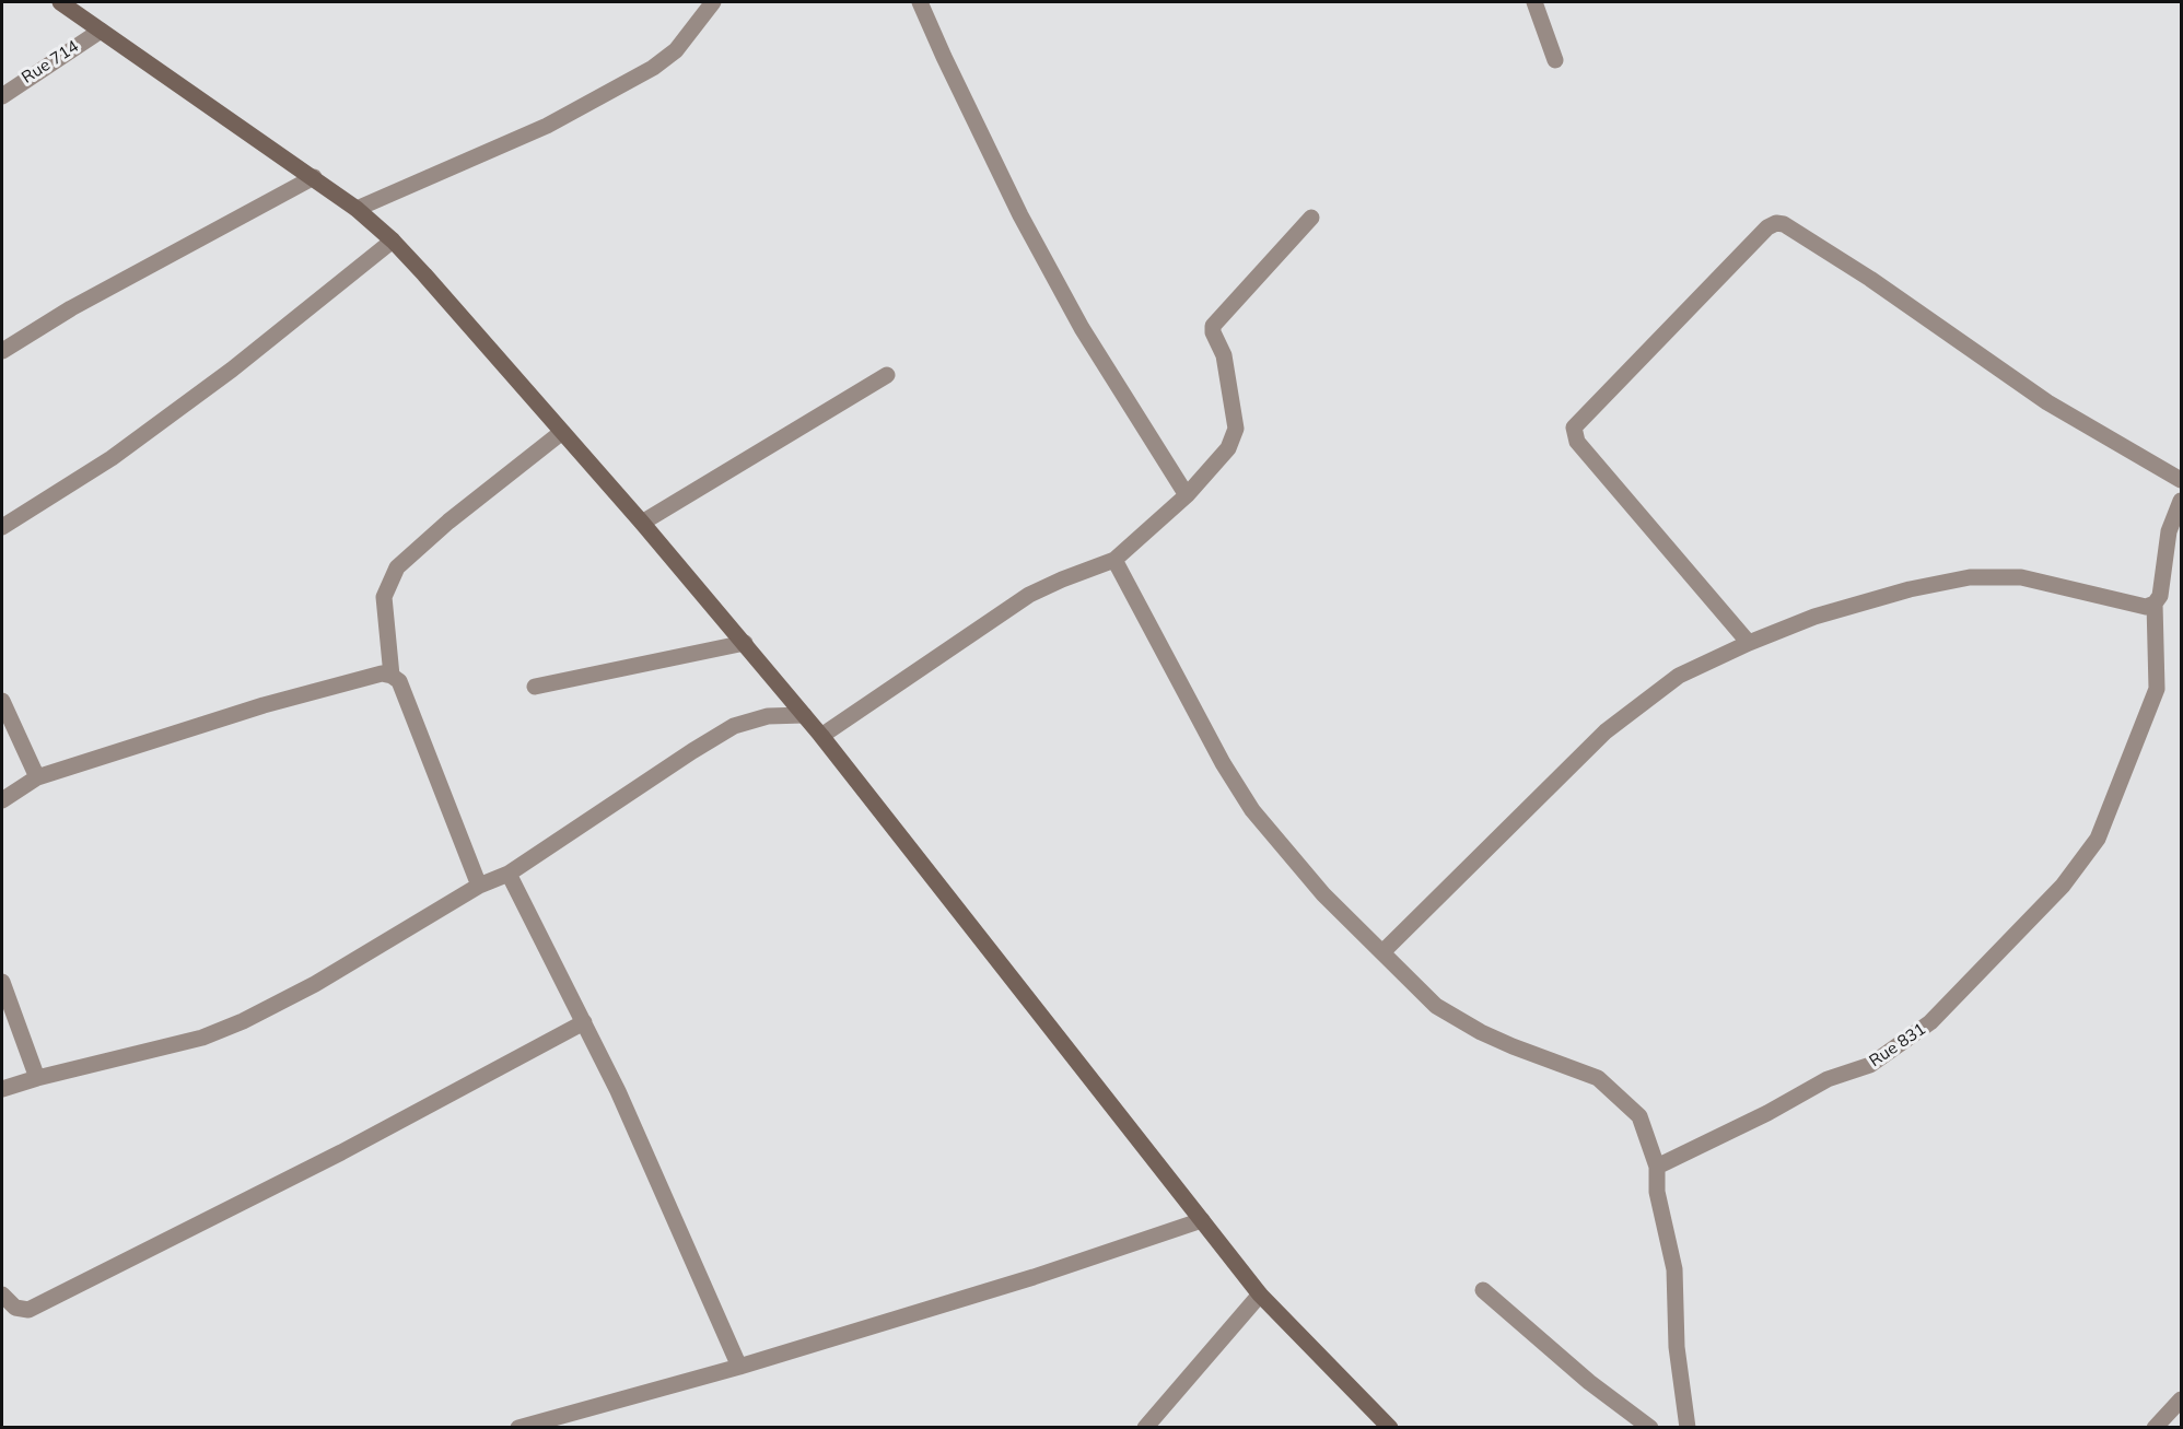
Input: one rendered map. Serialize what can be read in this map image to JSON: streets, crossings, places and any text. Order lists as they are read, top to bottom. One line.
{"streets":{"street":["Rue 714","Rue 831"]}}
